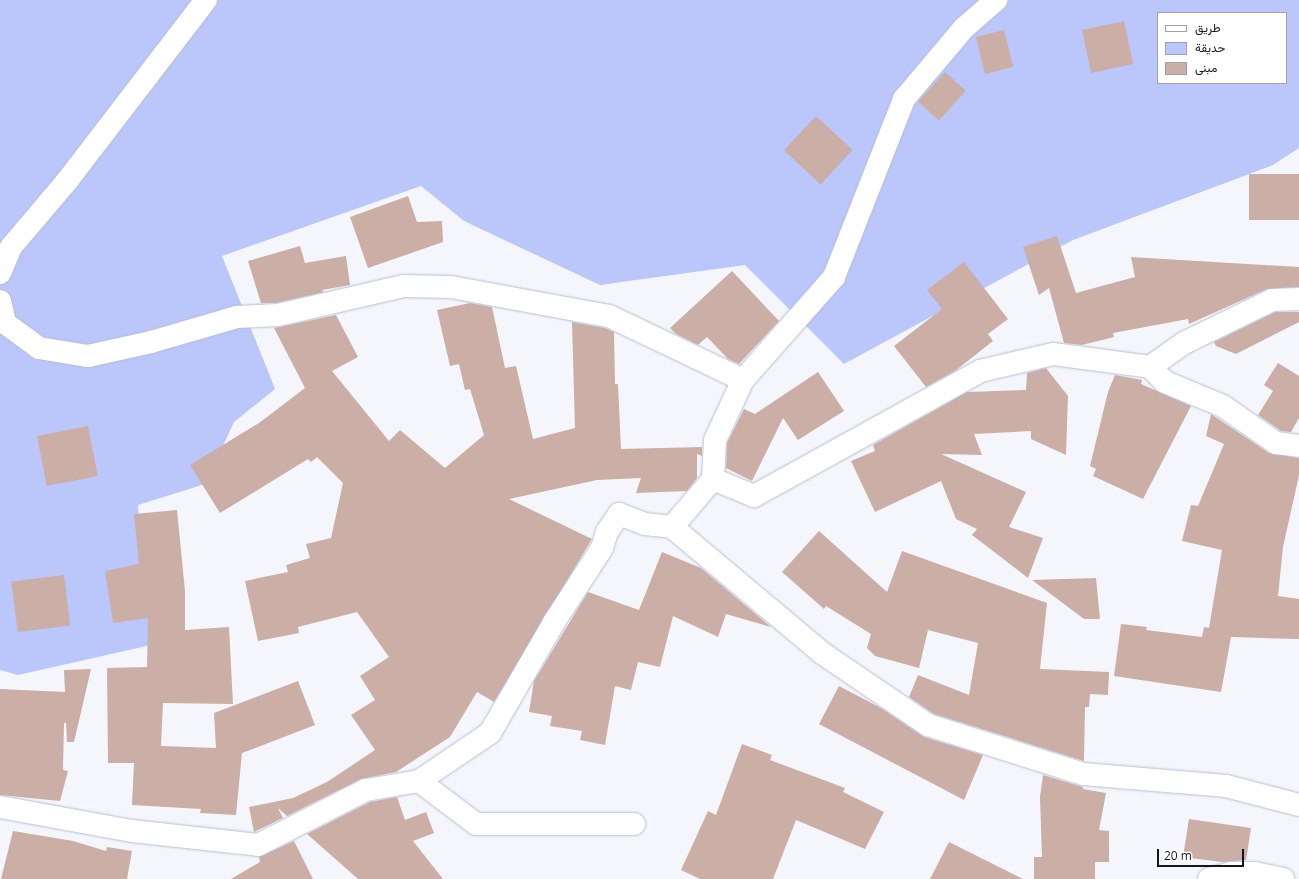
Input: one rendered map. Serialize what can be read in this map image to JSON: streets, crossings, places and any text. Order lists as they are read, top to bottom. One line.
{"legend":["طريق","حديقة","مبنى"],"scale_bar":"20 m"}
